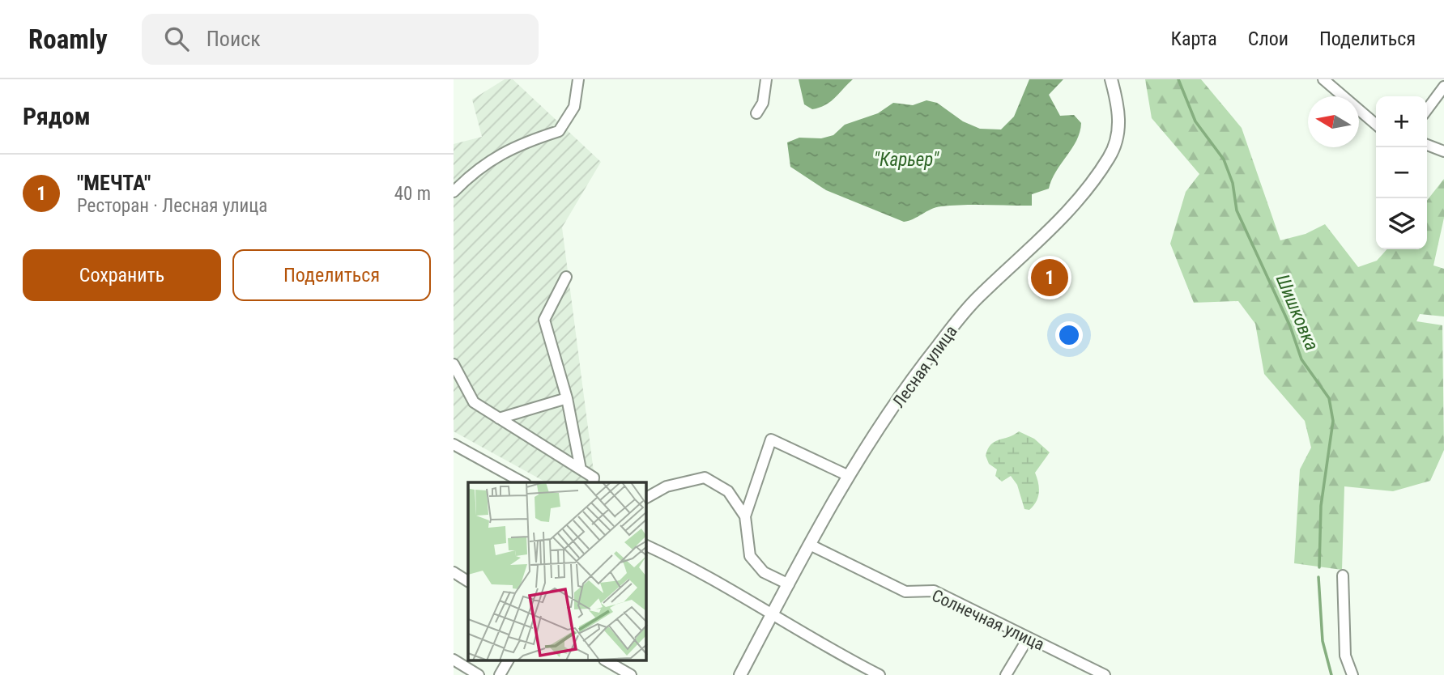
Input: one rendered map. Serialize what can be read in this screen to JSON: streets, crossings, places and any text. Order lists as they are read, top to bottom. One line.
{"streets":{"street":["Лесная улица","Солнечная улица"]},"crossings":[["Лесная улица","Солнечная улица"]],"water":["\"Карьер\"","Шишковка"],"north":"left","page":{"header":"Roamly","search":"Поиск","nav":["Карта","Слои","Поделиться"],"heading":"Рядом","map_buttons":["+","−"],"list":[{"mark":"1","name":"\"МЕЧТА\"","note":"Ресторан · Лесная улица","value":"40 m"}],"buttons":["Сохранить","Поделиться"],"pins":"1"}}
